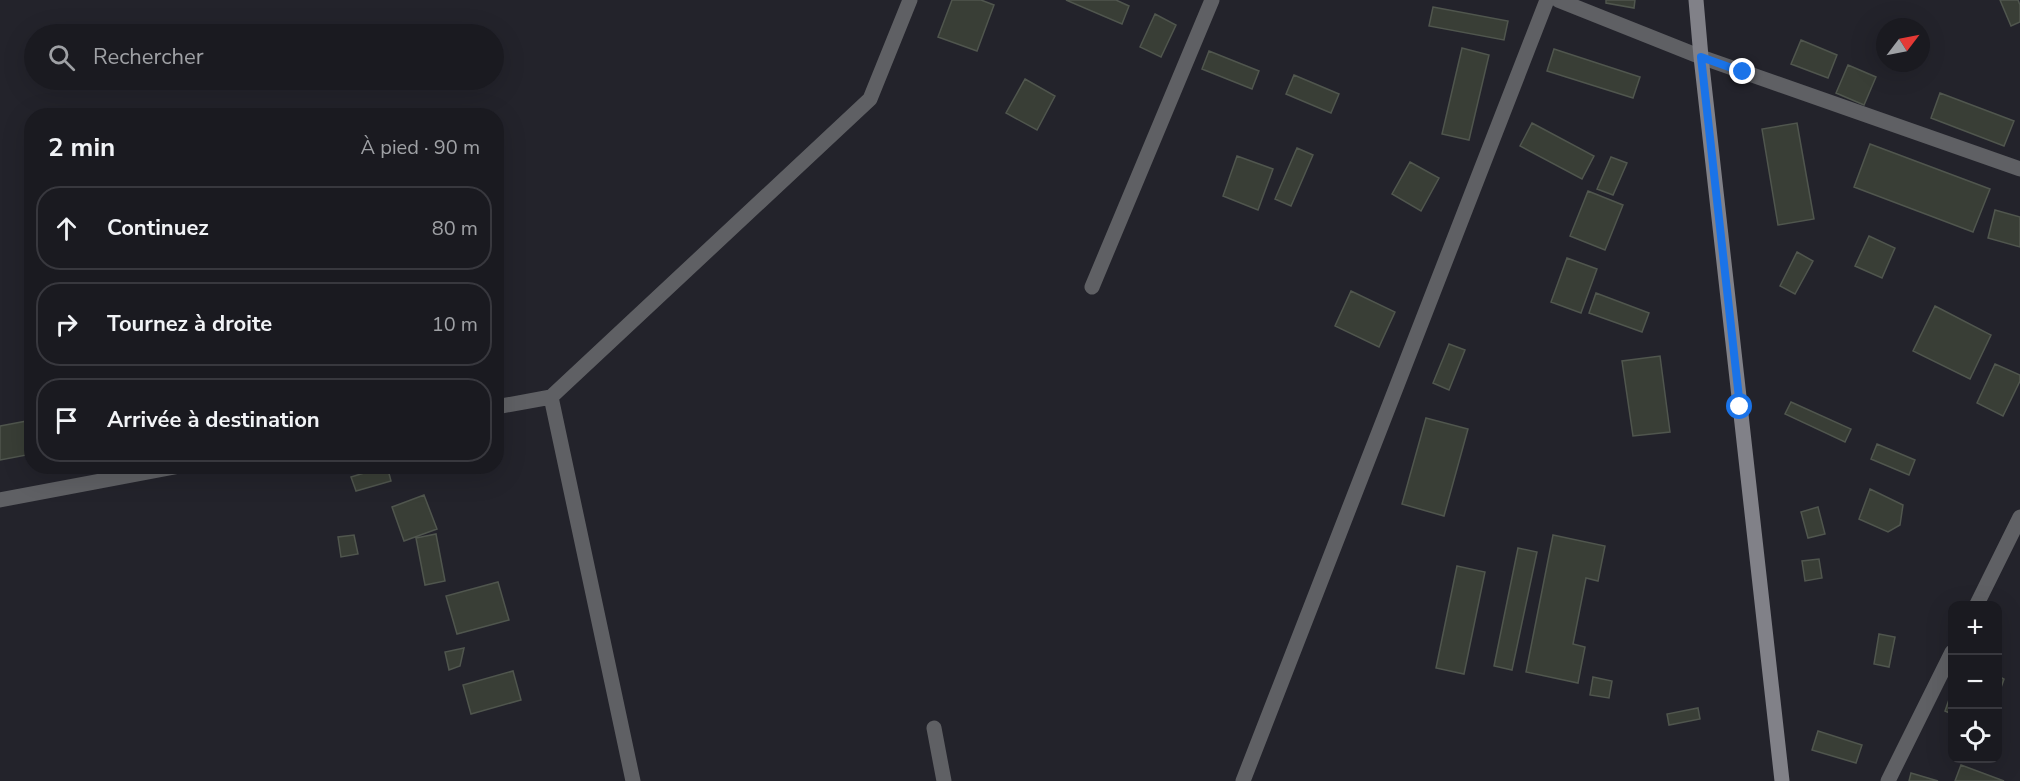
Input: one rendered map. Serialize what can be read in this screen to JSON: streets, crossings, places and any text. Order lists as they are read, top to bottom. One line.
{"north":"top right","page":{"search":"Rechercher","heading":["2 min","À pied · 90 m"],"list":[["Continuez","80 m"],["Tournez à droite","10 m"],"Arrivée à destination"],"map_buttons":["+","−"]}}
